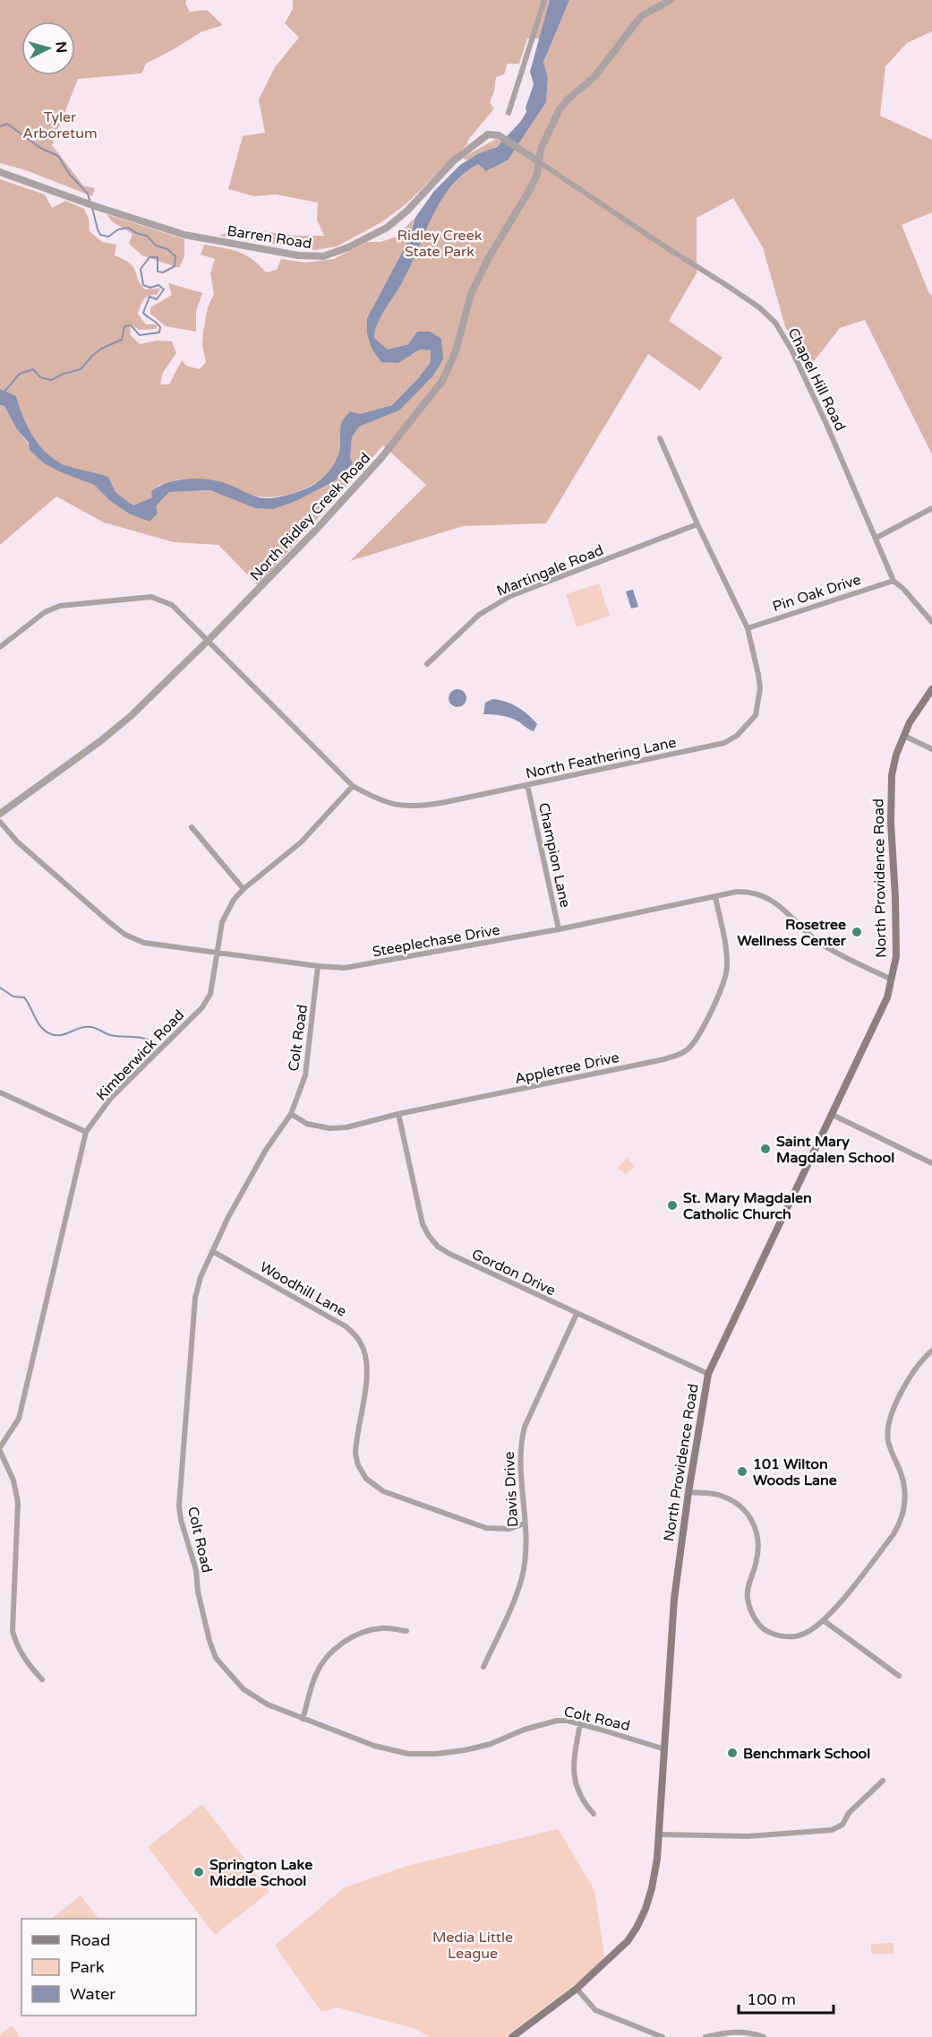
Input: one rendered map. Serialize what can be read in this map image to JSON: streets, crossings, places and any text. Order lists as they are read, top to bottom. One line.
{"streets":{"main road":["North Providence Road"],"street":["Barren Road","Chapel Hill Road","North Ridley Creek Road","Martingale Road","Pin Oak Drive","North Feathering Lane","Champion Lane","Steeplechase Drive","Colt Road","Kimberwick Road","Appletree Drive","Gordon Drive","Woodhill Lane","Davis Drive"]},"crossings":[["Barren Road","Chapel Hill Road"],["Chapel Hill Road","North Ridley Creek Road"],["Chapel Hill Road","Pin Oak Drive"],["North Ridley Creek Road","North Feathering Lane"],["Martingale Road","North Feathering Lane"],["Pin Oak Drive","North Feathering Lane"],["North Feathering Lane","Champion Lane"],["North Feathering Lane","Kimberwick Road"],["Champion Lane","Steeplechase Drive"],["North Providence Road","Steeplechase Drive"],["North Providence Road","Colt Road"],["North Providence Road","Gordon Drive"],["Steeplechase Drive","Colt Road"],["Steeplechase Drive","Kimberwick Road"],["Steeplechase Drive","Appletree Drive"],["Colt Road","Appletree Drive"],["Colt Road","Woodhill Lane"],["Appletree Drive","Gordon Drive"],["Gordon Drive","Davis Drive"],["Woodhill Lane","Davis Drive"]],"parks":["Tyler Arboretum","Ridley Creek State Park","Media Little League"],"places":["Rosetree Wellness Center","Saint Mary Magdalen School","St. Mary Magdalen Catholic Church","101 Wilton Woods Lane","Benchmark School","Springton Lake Middle School"],"legend":["Road","Park","Water"],"scale_bar":"100 m","north":"right"}
